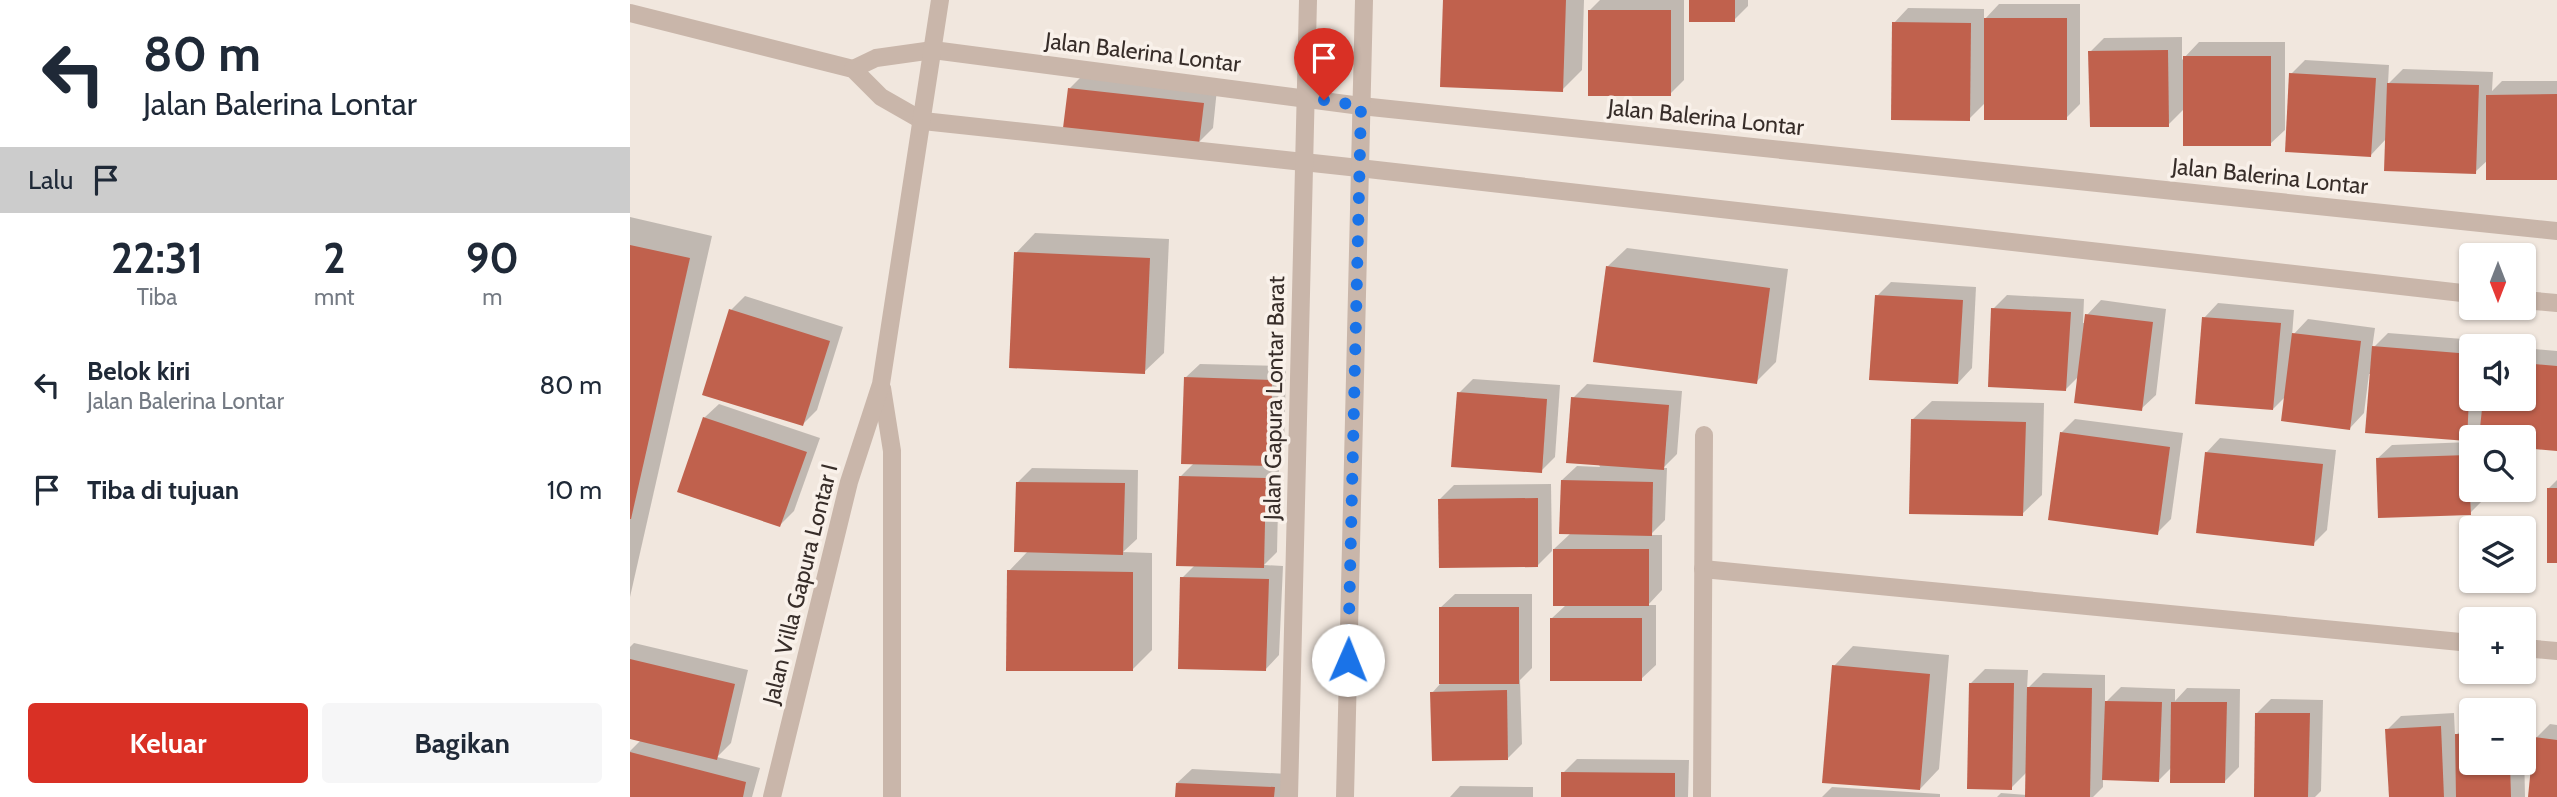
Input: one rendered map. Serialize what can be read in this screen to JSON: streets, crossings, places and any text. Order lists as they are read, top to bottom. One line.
{"streets":{"street":["Jalan Balerina Lontar","Jalan Gapura Lontar Barat","Jalan Villa Gapura Lontar I"]},"crossings":[["Jalan Balerina Lontar","Jalan Gapura Lontar Barat"],["Jalan Balerina Lontar","Jalan Villa Gapura Lontar I"]],"north":"bottom","page":{"turn":["80 m","Jalan Balerina Lontar"],"then":"Lalu","eta":["22:31","Tiba","2","mnt","90","m"],"map_buttons":["+","−"],"list":[{"name":"Belok kiri","note":"Jalan Balerina Lontar","value":"80 m"},{"name":"Tiba di tujuan","value":"10 m"}],"buttons":["Keluar","Bagikan"]}}
